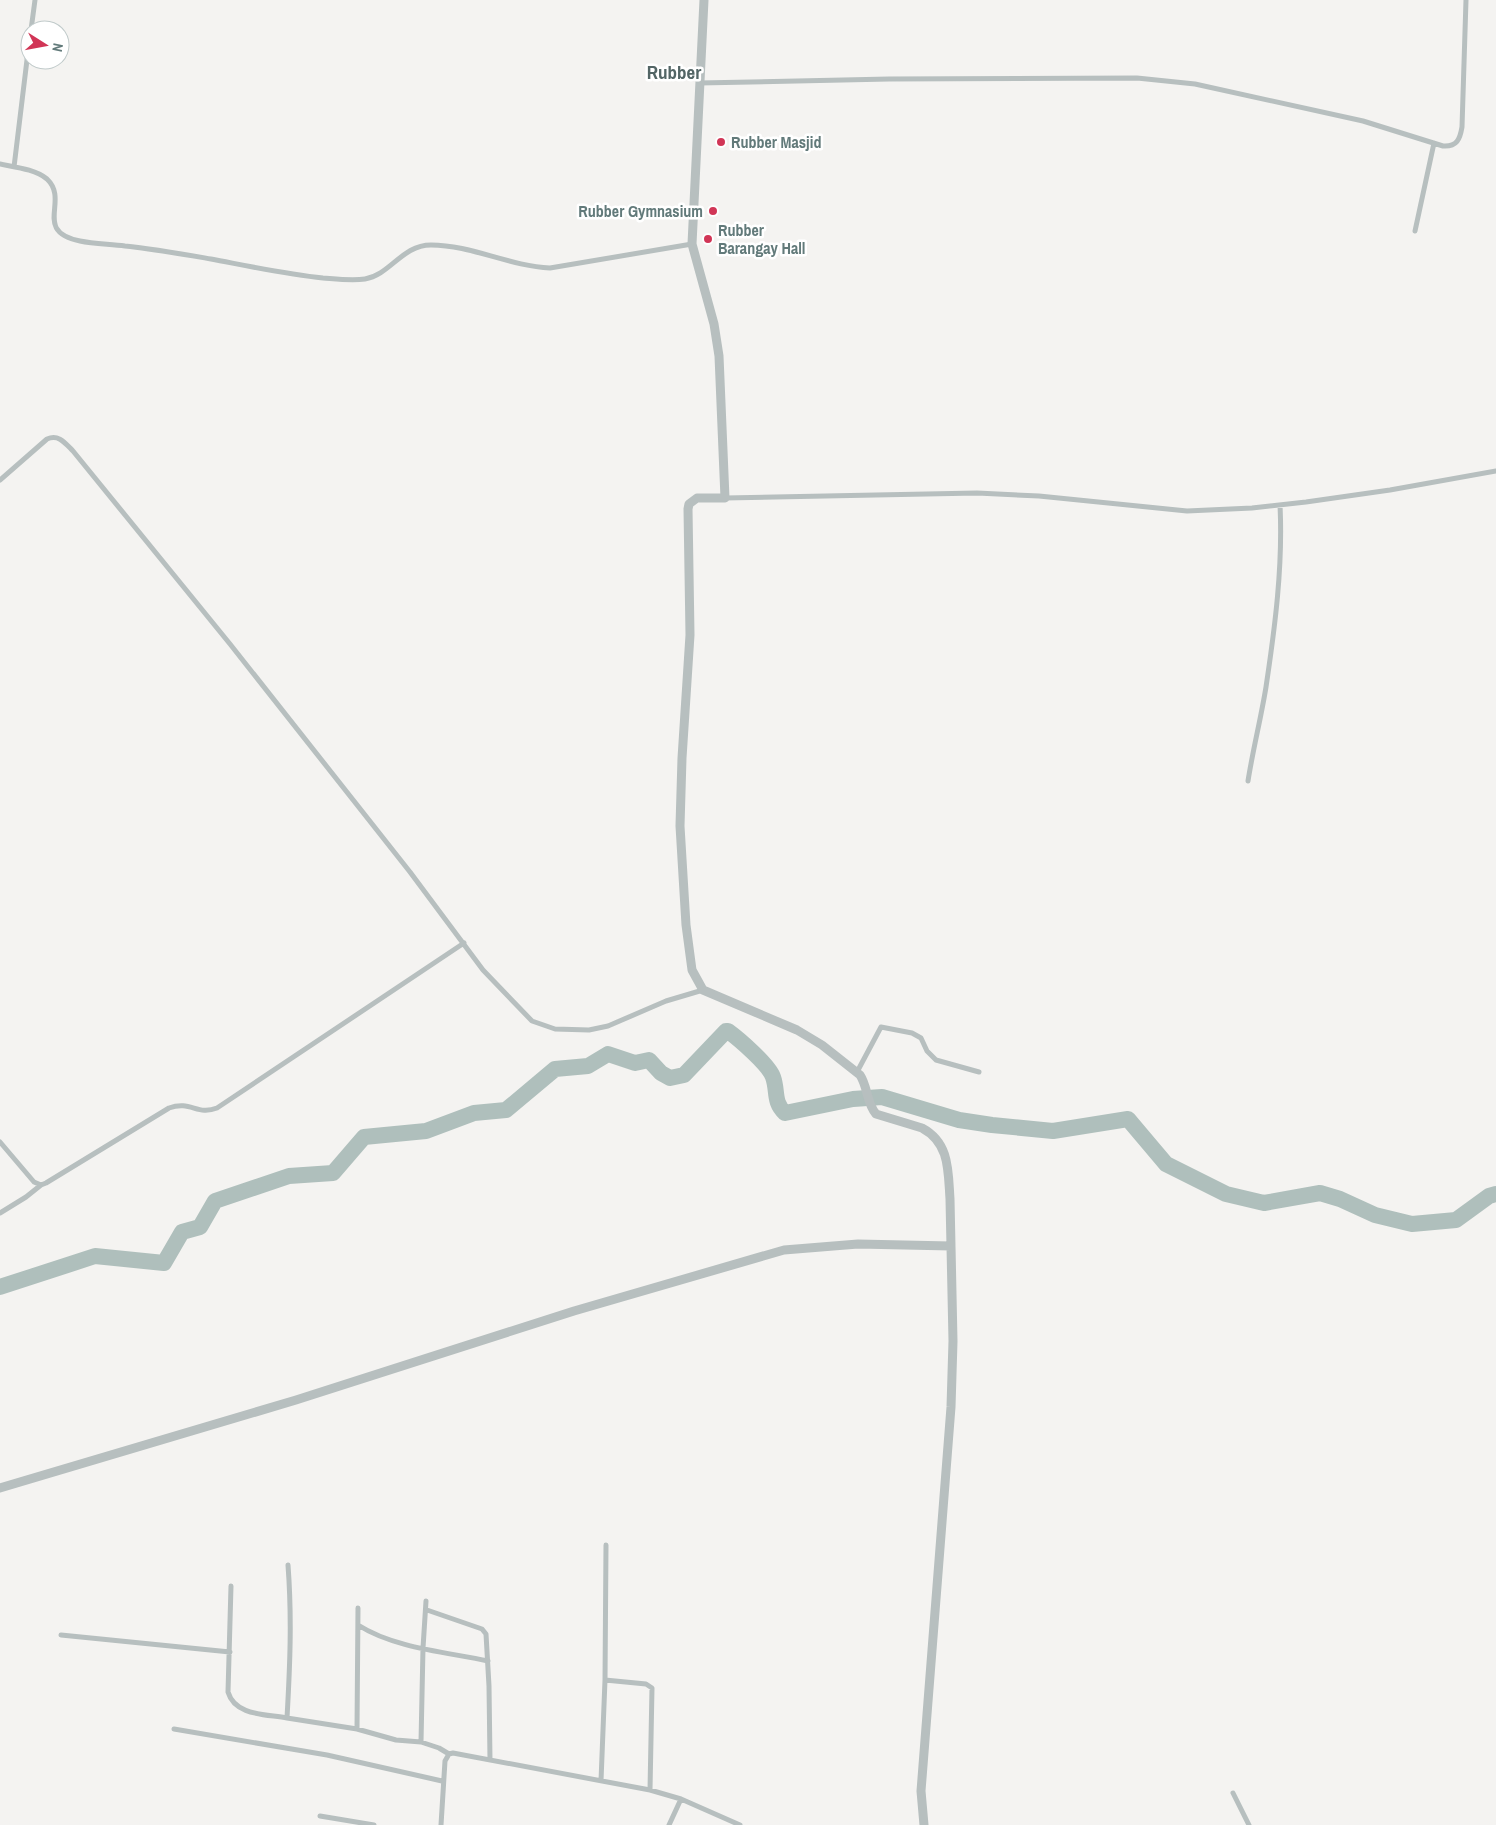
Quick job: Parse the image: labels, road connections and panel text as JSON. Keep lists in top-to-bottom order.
{
  "districts": ["Rubber"],
  "places": ["Rubber Masjid", "Rubber Gymnasium", "Rubber Barangay Hall"],
  "north": "right"
}
